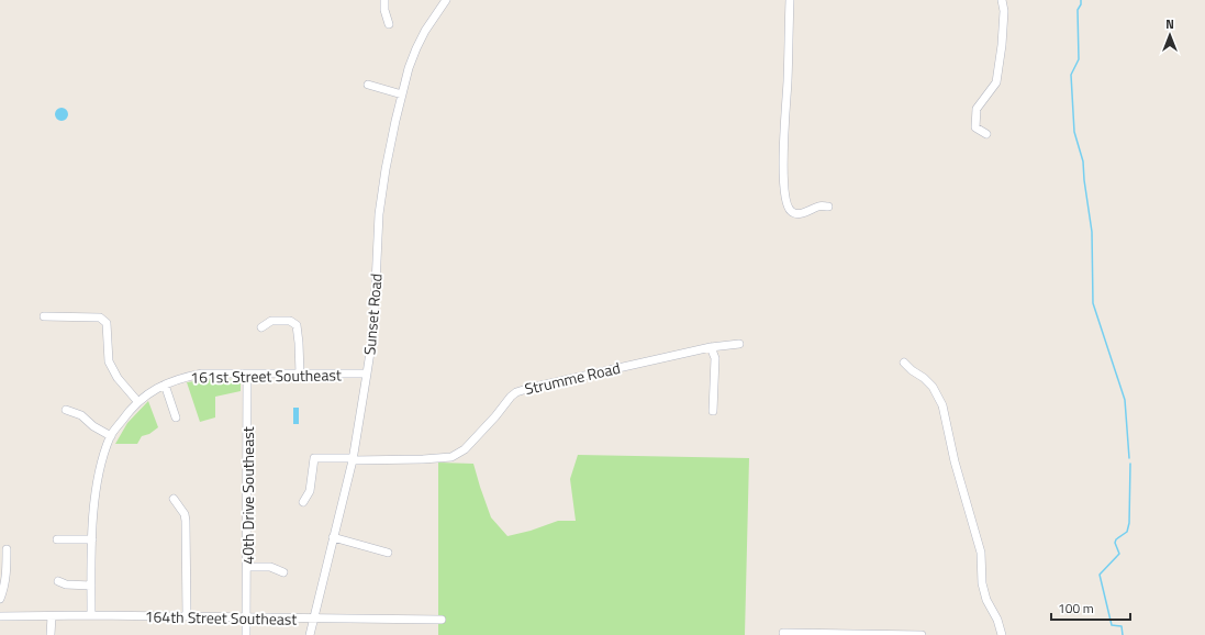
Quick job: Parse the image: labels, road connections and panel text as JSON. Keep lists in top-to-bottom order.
{
  "streets": {
    "street": [
      "Sunset Road",
      "161st Street Southeast",
      "Strumme Road",
      "40th Drive Southeast",
      "164th Street Southeast"
    ]
  },
  "crossings": [
    ["Sunset Road", "161st Street Southeast"],
    ["Sunset Road", "Strumme Road"],
    ["Sunset Road", "164th Street Southeast"],
    ["161st Street Southeast", "40th Drive Southeast"],
    ["161st Street Southeast", "164th Street Southeast"],
    ["40th Drive Southeast", "164th Street Southeast"]
  ],
  "scale_bar": "100 m",
  "north": "top"
}
